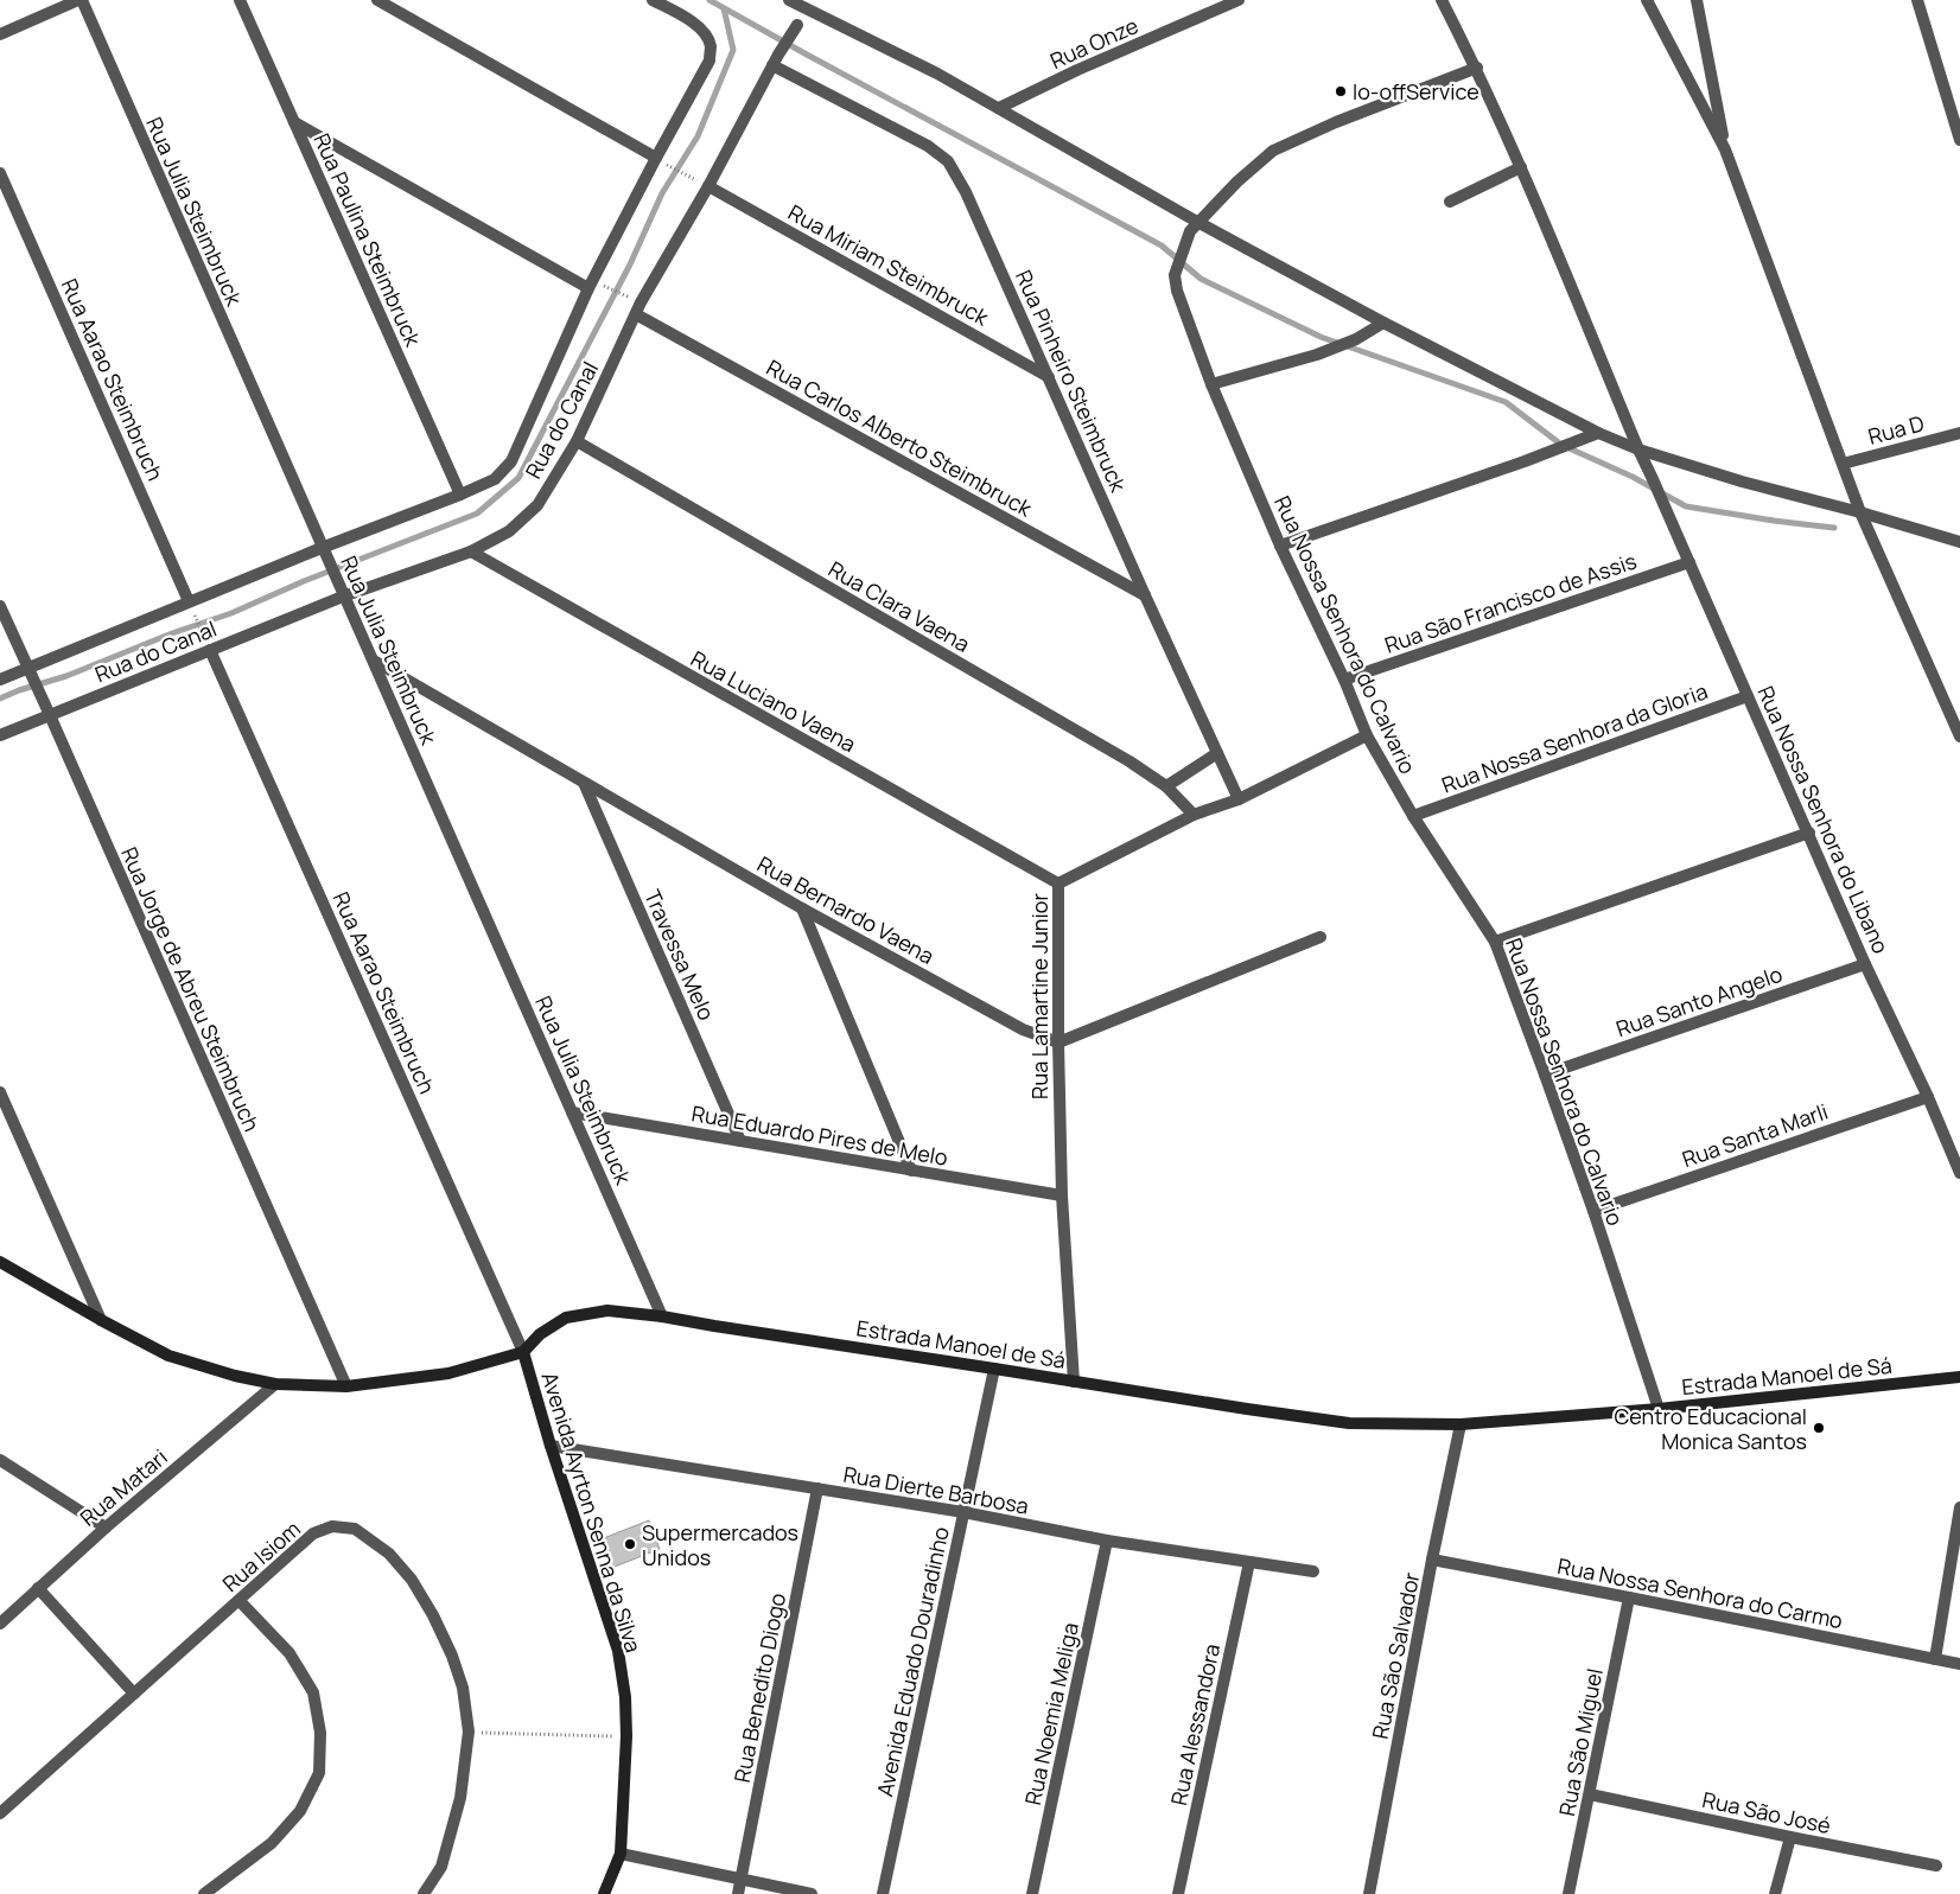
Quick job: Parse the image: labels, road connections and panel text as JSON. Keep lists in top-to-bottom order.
{
  "streets": {
    "main road": ["Estrada Manoel de Sá", "Avenida Ayrton Senna da Silva"],
    "street": [
      "Rua Onze",
      "Rua Julia Steimbruck",
      "Rua Paulina Steimbruck",
      "Rua Miriam Steimbruck",
      "Rua Aarao Steimbruch",
      "Rua Pinheiro Steimbruck",
      "Rua do Canal",
      "Rua D",
      "Rua Carlos Alberto Steimbruck",
      "Rua São Francisco de Assis",
      "Rua Clara Vaena",
      "Rua Nossa Senhora do Calvario",
      "Rua Luciano Vaena",
      "Rua Nossa Senhora da Gloria",
      "Rua Nossa Senhora do Libano",
      "Rua Bernardo Vaena",
      "Travessa Melo",
      "Rua Jorge de Abreu Steimbruch",
      "Rua Lamartine Junior",
      "Rua Santo Angelo",
      "Rua Eduardo Pires de Melo",
      "Rua Santa Marli",
      "Rua Matari",
      "Rua Dierte Barbosa",
      "Rua Isiom",
      "Rua Nossa Senhora do Carmo",
      "Rua São Salvador",
      "Avenida Eduado Douradinho",
      "Rua Benedito Diogo",
      "Rua Noemia Meliga",
      "Rua Alessandora",
      "Rua São Miguel",
      "Rua São José"
    ]
  },
  "crossings": [
    ["Rua Julia Steimbruck", "Rua do Canal"],
    ["Rua Julia Steimbruck", "Rua Bernardo Vaena"],
    ["Rua Julia Steimbruck", "Rua Eduardo Pires de Melo"],
    ["Rua Julia Steimbruck", "Estrada Manoel de Sá"],
    ["Rua Paulina Steimbruck", "Rua do Canal"],
    ["Rua Miriam Steimbruck", "Rua Pinheiro Steimbruck"],
    ["Rua Miriam Steimbruck", "Rua do Canal"],
    ["Rua Aarao Steimbruch", "Rua do Canal"],
    ["Rua Aarao Steimbruch", "Estrada Manoel de Sá"],
    ["Rua Aarao Steimbruch", "Avenida Ayrton Senna da Silva"],
    ["Rua Pinheiro Steimbruck", "Rua do Canal"],
    ["Rua Pinheiro Steimbruck", "Rua Carlos Alberto Steimbruck"],
    ["Rua Pinheiro Steimbruck", "Rua Lamartine Junior"],
    ["Rua do Canal", "Rua Carlos Alberto Steimbruck"],
    ["Rua do Canal", "Rua Clara Vaena"],
    ["Rua do Canal", "Rua Luciano Vaena"],
    ["Rua do Canal", "Rua Jorge de Abreu Steimbruch"],
    ["Rua São Francisco de Assis", "Rua Nossa Senhora do Calvario"],
    ["Rua São Francisco de Assis", "Rua Nossa Senhora do Libano"],
    ["Rua Clara Vaena", "Rua Lamartine Junior"],
    ["Rua Nossa Senhora do Calvario", "Rua Nossa Senhora da Gloria"],
    ["Rua Nossa Senhora do Calvario", "Rua Lamartine Junior"],
    ["Rua Nossa Senhora do Calvario", "Rua Santo Angelo"],
    ["Rua Nossa Senhora do Calvario", "Rua Santa Marli"],
    ["Rua Nossa Senhora do Calvario", "Estrada Manoel de Sá"],
    ["Rua Luciano Vaena", "Rua Lamartine Junior"],
    ["Rua Nossa Senhora da Gloria", "Rua Nossa Senhora do Libano"],
    ["Rua Nossa Senhora do Libano", "Rua Santo Angelo"],
    ["Rua Nossa Senhora do Libano", "Rua Santa Marli"],
    ["Rua Bernardo Vaena", "Travessa Melo"],
    ["Rua Bernardo Vaena", "Rua Lamartine Junior"],
    ["Travessa Melo", "Rua Eduardo Pires de Melo"],
    ["Rua Jorge de Abreu Steimbruch", "Estrada Manoel de Sá"],
    ["Rua Lamartine Junior", "Rua Eduardo Pires de Melo"],
    ["Rua Lamartine Junior", "Estrada Manoel de Sá"],
    ["Estrada Manoel de Sá", "Rua Matari"],
    ["Estrada Manoel de Sá", "Avenida Ayrton Senna da Silva"],
    ["Estrada Manoel de Sá", "Rua São Salvador"],
    ["Estrada Manoel de Sá", "Avenida Eduado Douradinho"],
    ["Rua Dierte Barbosa", "Avenida Ayrton Senna da Silva"],
    ["Rua Dierte Barbosa", "Avenida Eduado Douradinho"],
    ["Rua Dierte Barbosa", "Rua Benedito Diogo"],
    ["Rua Dierte Barbosa", "Rua Noemia Meliga"],
    ["Rua Dierte Barbosa", "Rua Alessandora"],
    ["Rua Nossa Senhora do Carmo", "Rua São Salvador"],
    ["Rua Nossa Senhora do Carmo", "Rua São Miguel"],
    ["Rua São Miguel", "Rua São José"]
  ],
  "places": ["Io-offService", "Centro Educacional Monica Santos", "Supermercados Unidos"]
}
